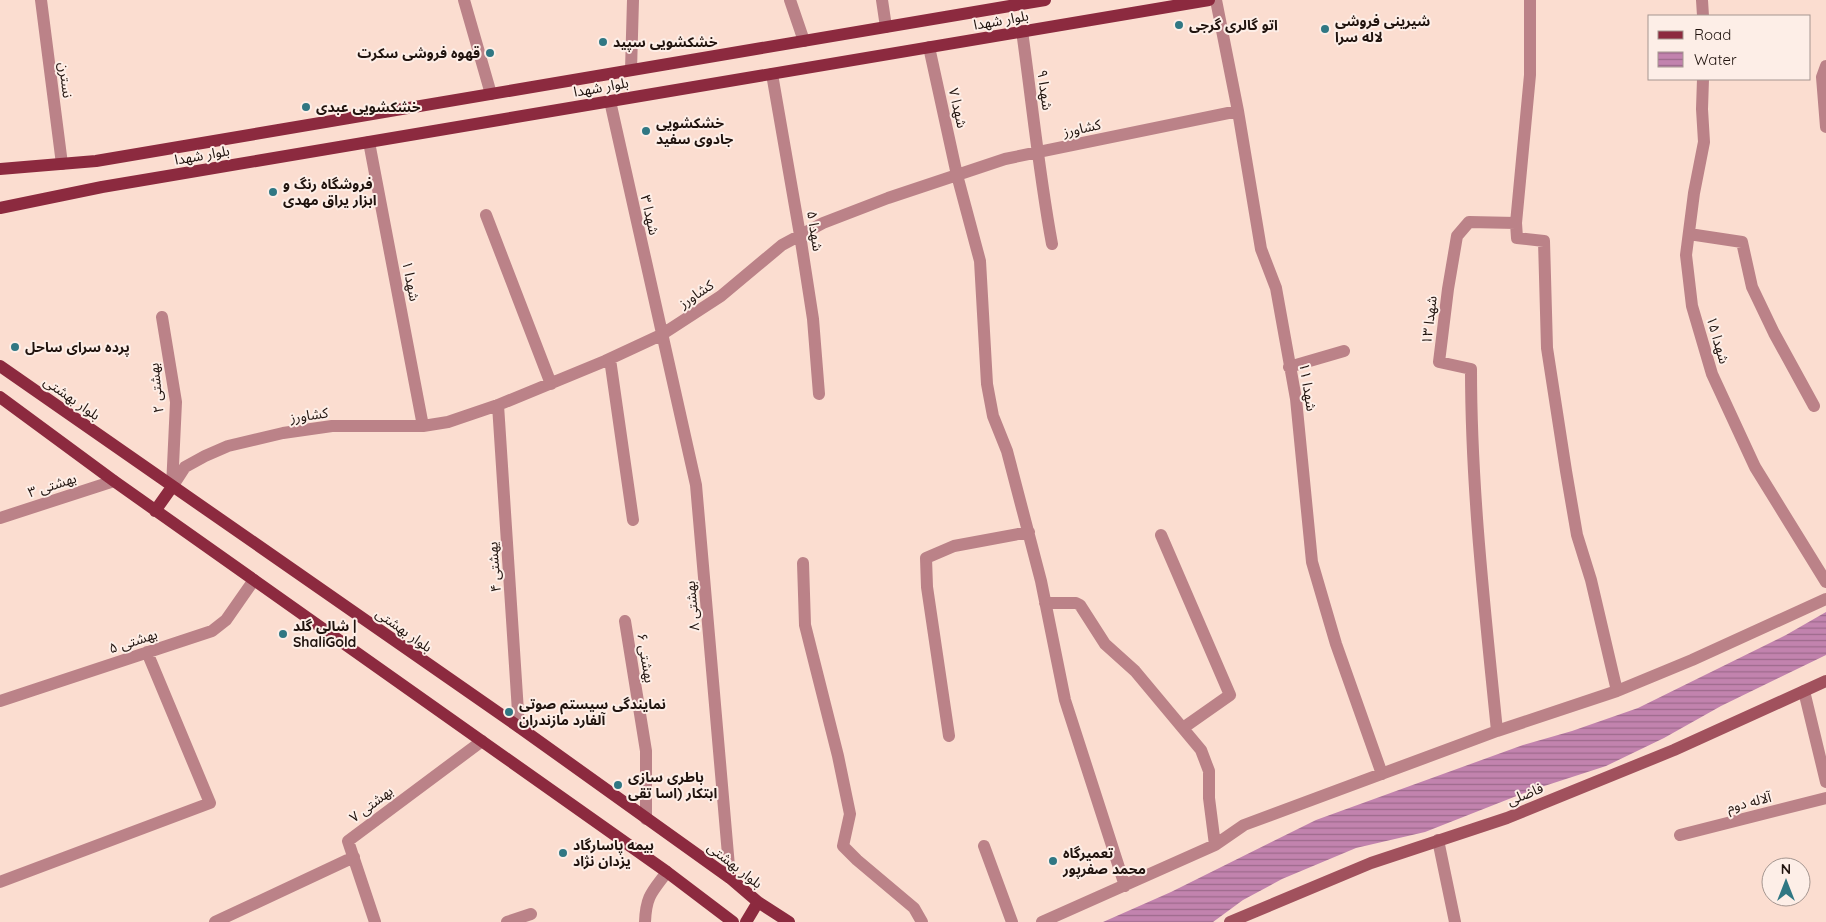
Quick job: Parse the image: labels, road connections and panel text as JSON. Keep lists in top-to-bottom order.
{
  "streets": {
    "main road": ["بلوار شهدا", "بلوار بهشتی", "فاضلی"],
    "street": [
      "نسترن",
      "شهدا ۹",
      "شهدا ۷",
      "کشاورز",
      "شهدا ۳",
      "شهدا ۵",
      "شهدا ۱",
      "شهدا ۱۳",
      "شهدا ۱۵",
      "شهدا ۱۱",
      "بهشتی ۲",
      "بهشتی ۳",
      "یهشتی ۴",
      "بهشتی ۸",
      "بهشتی ۵",
      "بهشتی ۶",
      "آلاله دوم",
      "بهشتی ۷"
    ]
  },
  "crossings": [
    ["بلوار شهدا", "نسترن"],
    ["بلوار شهدا", "شهدا ۹"],
    ["بلوار شهدا", "شهدا ۷"],
    ["بلوار شهدا", "شهدا ۳"],
    ["بلوار شهدا", "شهدا ۵"],
    ["بلوار شهدا", "شهدا ۱"],
    ["شهدا ۹", "کشاورز"],
    ["شهدا ۷", "کشاورز"],
    ["کشاورز", "شهدا ۳"],
    ["کشاورز", "شهدا ۵"],
    ["کشاورز", "شهدا ۱"],
    ["کشاورز", "شهدا ۱۱"],
    ["کشاورز", "بهشتی ۲"],
    ["کشاورز", "بلوار بهشتی"],
    ["کشاورز", "یهشتی ۴"],
    ["کشاورز", "بهشتی ۸"],
    ["شهدا ۳", "بهشتی ۸"],
    ["بهشتی ۲", "بلوار بهشتی"],
    ["بلوار بهشتی", "یهشتی ۴"],
    ["بلوار بهشتی", "بهشتی ۸"],
    ["بلوار بهشتی", "بهشتی ۶"]
  ],
  "places": [
    "اتو گالری گرجی",
    "شیرینی فروشی لاله سرا",
    "خشکشویی سپید",
    "قهوه فروشی سکرت",
    "خشکشویی عبدی",
    "خشکشویی جادوی سفید",
    "فروشگاه رنگ و ابزار یراق مهدی",
    "پرده سرای ساحل",
    "شالی گلد | ShaliGold",
    "نمایندگی سیستم صوتی آلفارد مازندران",
    "باطری سازی ابتکار (اسا تقی",
    "بیمه پاسارگاد یزدان نژاد",
    "تعمیرگاه محمد صفرپور"
  ],
  "legend": ["Road", "Water"],
  "north": "top"
}
